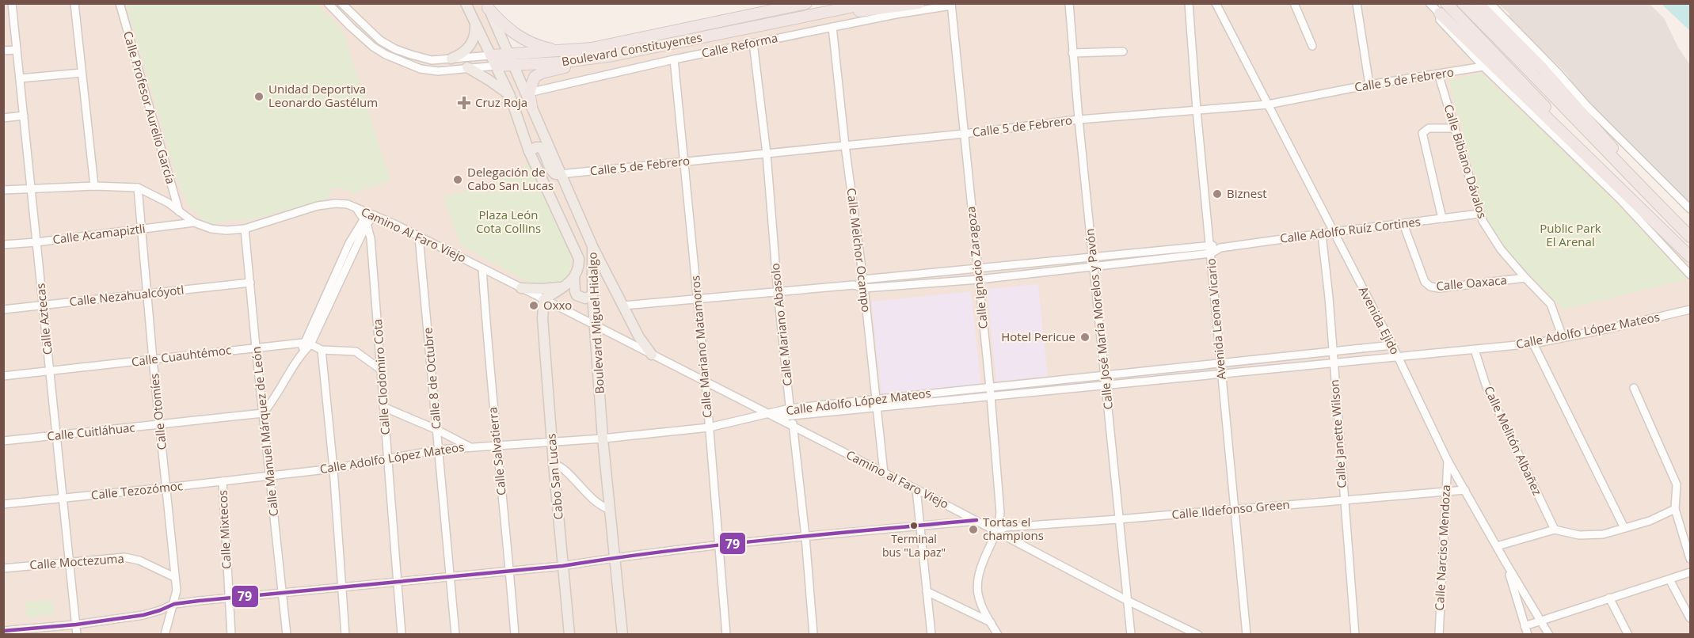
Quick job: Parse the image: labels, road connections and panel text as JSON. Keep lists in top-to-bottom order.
{
  "streets": {
    "highway": ["Boulevard Constituyentes"],
    "main road": ["Boulevard Miguel Hidalgo", "Cabo San Lucas"],
    "street": [
      "Calle Reforma",
      "Calle 5 de Febrero",
      "Calle Profesor Aurelio García",
      "Calle Bibiano Dávalos",
      "Calle Adolfo Ruíz Cortines",
      "Calle Acamapiztli",
      "Camino Al Faro Viejo",
      "Calle Melchor Ocampo",
      "Calle Ignacio Zaragoza",
      "Calle Oaxaca",
      "Calle Nezahualcóyotl",
      "Calle Aztecas",
      "Calle José María Morelos y Pavón",
      "Avenida Leona Vicario",
      "Avenida Ejido",
      "Calle Mariano Abasolo",
      "Calle Adolfo López Mateos",
      "Calle Mariano Matamoros",
      "Calle Cuauhtémoc",
      "Calle Clodomiro Cota",
      "Calle 8 de Octubre",
      "Calle Otomíes",
      "Calle Manuel Márquez de León",
      "Calle Cuitláhuac",
      "Calle Janette Wilson",
      "Calle Melitón Albañez",
      "Calle Salvatierra",
      "Camino al Faro Viejo",
      "Calle Tezozómoc",
      "Calle Ildefonso Green",
      "Calle Mixtecos",
      "Calle Narciso Mendoza",
      "Calle Moctezuma"
    ]
  },
  "crossings": [
    ["Calle Reforma", "Calle Melchor Ocampo"],
    ["Calle Reforma", "Calle Ignacio Zaragoza"],
    ["Calle Reforma", "Calle Mariano Abasolo"],
    ["Calle Reforma", "Calle Mariano Matamoros"],
    ["Boulevard Constituyentes", "Boulevard Miguel Hidalgo"],
    ["Calle 5 de Febrero", "Calle Bibiano Dávalos"],
    ["Calle 5 de Febrero", "Calle Melchor Ocampo"],
    ["Calle 5 de Febrero", "Calle Ignacio Zaragoza"],
    ["Calle 5 de Febrero", "Calle José María Morelos y Pavón"],
    ["Calle 5 de Febrero", "Avenida Leona Vicario"],
    ["Calle 5 de Febrero", "Avenida Ejido"],
    ["Calle 5 de Febrero", "Boulevard Miguel Hidalgo"],
    ["Calle 5 de Febrero", "Calle Mariano Abasolo"],
    ["Calle 5 de Febrero", "Calle Mariano Matamoros"],
    ["Calle Profesor Aurelio García", "Camino Al Faro Viejo"],
    ["Calle Bibiano Dávalos", "Calle Adolfo Ruíz Cortines"],
    ["Calle Bibiano Dávalos", "Calle Oaxaca"],
    ["Calle Bibiano Dávalos", "Calle Adolfo López Mateos"],
    ["Calle Adolfo Ruíz Cortines", "Calle Melchor Ocampo"],
    ["Calle Adolfo Ruíz Cortines", "Calle Ignacio Zaragoza"],
    ["Calle Adolfo Ruíz Cortines", "Calle Oaxaca"],
    ["Calle Adolfo Ruíz Cortines", "Calle José María Morelos y Pavón"],
    ["Calle Adolfo Ruíz Cortines", "Avenida Leona Vicario"],
    ["Calle Adolfo Ruíz Cortines", "Avenida Ejido"],
    ["Calle Adolfo Ruíz Cortines", "Calle Mariano Abasolo"],
    ["Calle Adolfo Ruíz Cortines", "Calle Mariano Matamoros"],
    ["Calle Adolfo Ruíz Cortines", "Calle Janette Wilson"],
    ["Calle Acamapiztli", "Camino Al Faro Viejo"],
    ["Calle Acamapiztli", "Calle Aztecas"],
    ["Calle Acamapiztli", "Calle Otomíes"],
    ["Camino Al Faro Viejo", "Calle Aztecas"],
    ["Camino Al Faro Viejo", "Boulevard Miguel Hidalgo"],
    ["Camino Al Faro Viejo", "Calle Clodomiro Cota"],
    ["Camino Al Faro Viejo", "Calle 8 de Octubre"],
    ["Camino Al Faro Viejo", "Calle Otomíes"],
    ["Camino Al Faro Viejo", "Calle Manuel Márquez de León"],
    ["Camino Al Faro Viejo", "Calle Salvatierra"],
    ["Camino Al Faro Viejo", "Cabo San Lucas"],
    ["Camino Al Faro Viejo", "Camino al Faro Viejo"],
    ["Calle Melchor Ocampo", "Calle Adolfo López Mateos"],
    ["Calle Melchor Ocampo", "Camino al Faro Viejo"],
    ["Calle Ignacio Zaragoza", "Calle Adolfo López Mateos"],
    ["Calle Ignacio Zaragoza", "Camino al Faro Viejo"],
    ["Calle Ignacio Zaragoza", "Calle Ildefonso Green"],
    ["Calle Nezahualcóyotl", "Calle Aztecas"],
    ["Calle Nezahualcóyotl", "Calle Otomíes"],
    ["Calle Nezahualcóyotl", "Calle Manuel Márquez de León"],
    ["Calle Aztecas", "Calle Cuauhtémoc"],
    ["Calle Aztecas", "Calle Cuitláhuac"],
    ["Calle Aztecas", "Calle Tezozómoc"],
    ["Calle Aztecas", "Calle Moctezuma"],
    ["Calle José María Morelos y Pavón", "Calle Adolfo López Mateos"],
    ["Calle José María Morelos y Pavón", "Camino al Faro Viejo"],
    ["Calle José María Morelos y Pavón", "Calle Ildefonso Green"],
    ["Avenida Leona Vicario", "Calle Adolfo López Mateos"],
    ["Avenida Leona Vicario", "Calle Ildefonso Green"],
    ["Avenida Ejido", "Calle Adolfo López Mateos"],
    ["Avenida Ejido", "Calle Ildefonso Green"],
    ["Avenida Ejido", "Calle Narciso Mendoza"],
    ["Boulevard Miguel Hidalgo", "Calle Adolfo López Mateos"],
    ["Boulevard Miguel Hidalgo", "Cabo San Lucas"],
    ["Boulevard Miguel Hidalgo", "Camino al Faro Viejo"],
    ["Calle Mariano Abasolo", "Calle Adolfo López Mateos"],
    ["Calle Mariano Abasolo", "Camino al Faro Viejo"],
    ["Calle Adolfo López Mateos", "Calle Mariano Matamoros"],
    ["Calle Adolfo López Mateos", "Calle Clodomiro Cota"],
    ["Calle Adolfo López Mateos", "Calle 8 de Octubre"],
    ["Calle Adolfo López Mateos", "Calle Manuel Márquez de León"],
    ["Calle Adolfo López Mateos", "Calle Janette Wilson"],
    ["Calle Adolfo López Mateos", "Calle Melitón Albañez"],
    ["Calle Adolfo López Mateos", "Calle Salvatierra"],
    ["Calle Adolfo López Mateos", "Cabo San Lucas"],
    ["Calle Adolfo López Mateos", "Camino al Faro Viejo"],
    ["Calle Adolfo López Mateos", "Calle Tezozómoc"],
    ["Calle Mariano Matamoros", "Camino al Faro Viejo"],
    ["Calle Cuauhtémoc", "Calle Otomíes"],
    ["Calle Cuauhtémoc", "Calle Manuel Márquez de León"],
    ["Calle Otomíes", "Calle Cuitláhuac"],
    ["Calle Otomíes", "Calle Tezozómoc"],
    ["Calle Otomíes", "Calle Moctezuma"],
    ["Calle Manuel Márquez de León", "Calle Cuitláhuac"],
    ["Calle Manuel Márquez de León", "Calle Tezozómoc"],
    ["Calle Janette Wilson", "Calle Ildefonso Green"],
    ["Camino al Faro Viejo", "Calle Ildefonso Green"],
    ["Calle Tezozómoc", "Calle Mixtecos"],
    ["Calle Ildefonso Green", "Calle Narciso Mendoza"]
  ],
  "parks": ["Plaza León Cota Collins", "Public Park El Arenal"],
  "places": {
    "other": [
      "Unidad Deportiva Leonardo Gastélum",
      "Delegación de Cabo San Lucas",
      "Biznest",
      "Oxxo",
      "Hotel Pericue",
      "Terminal bus \"La paz\"",
      "Tortas el champions"
    ],
    "health": ["Cruz Roja"]
  },
  "lines": ["transit line 79"]
}
